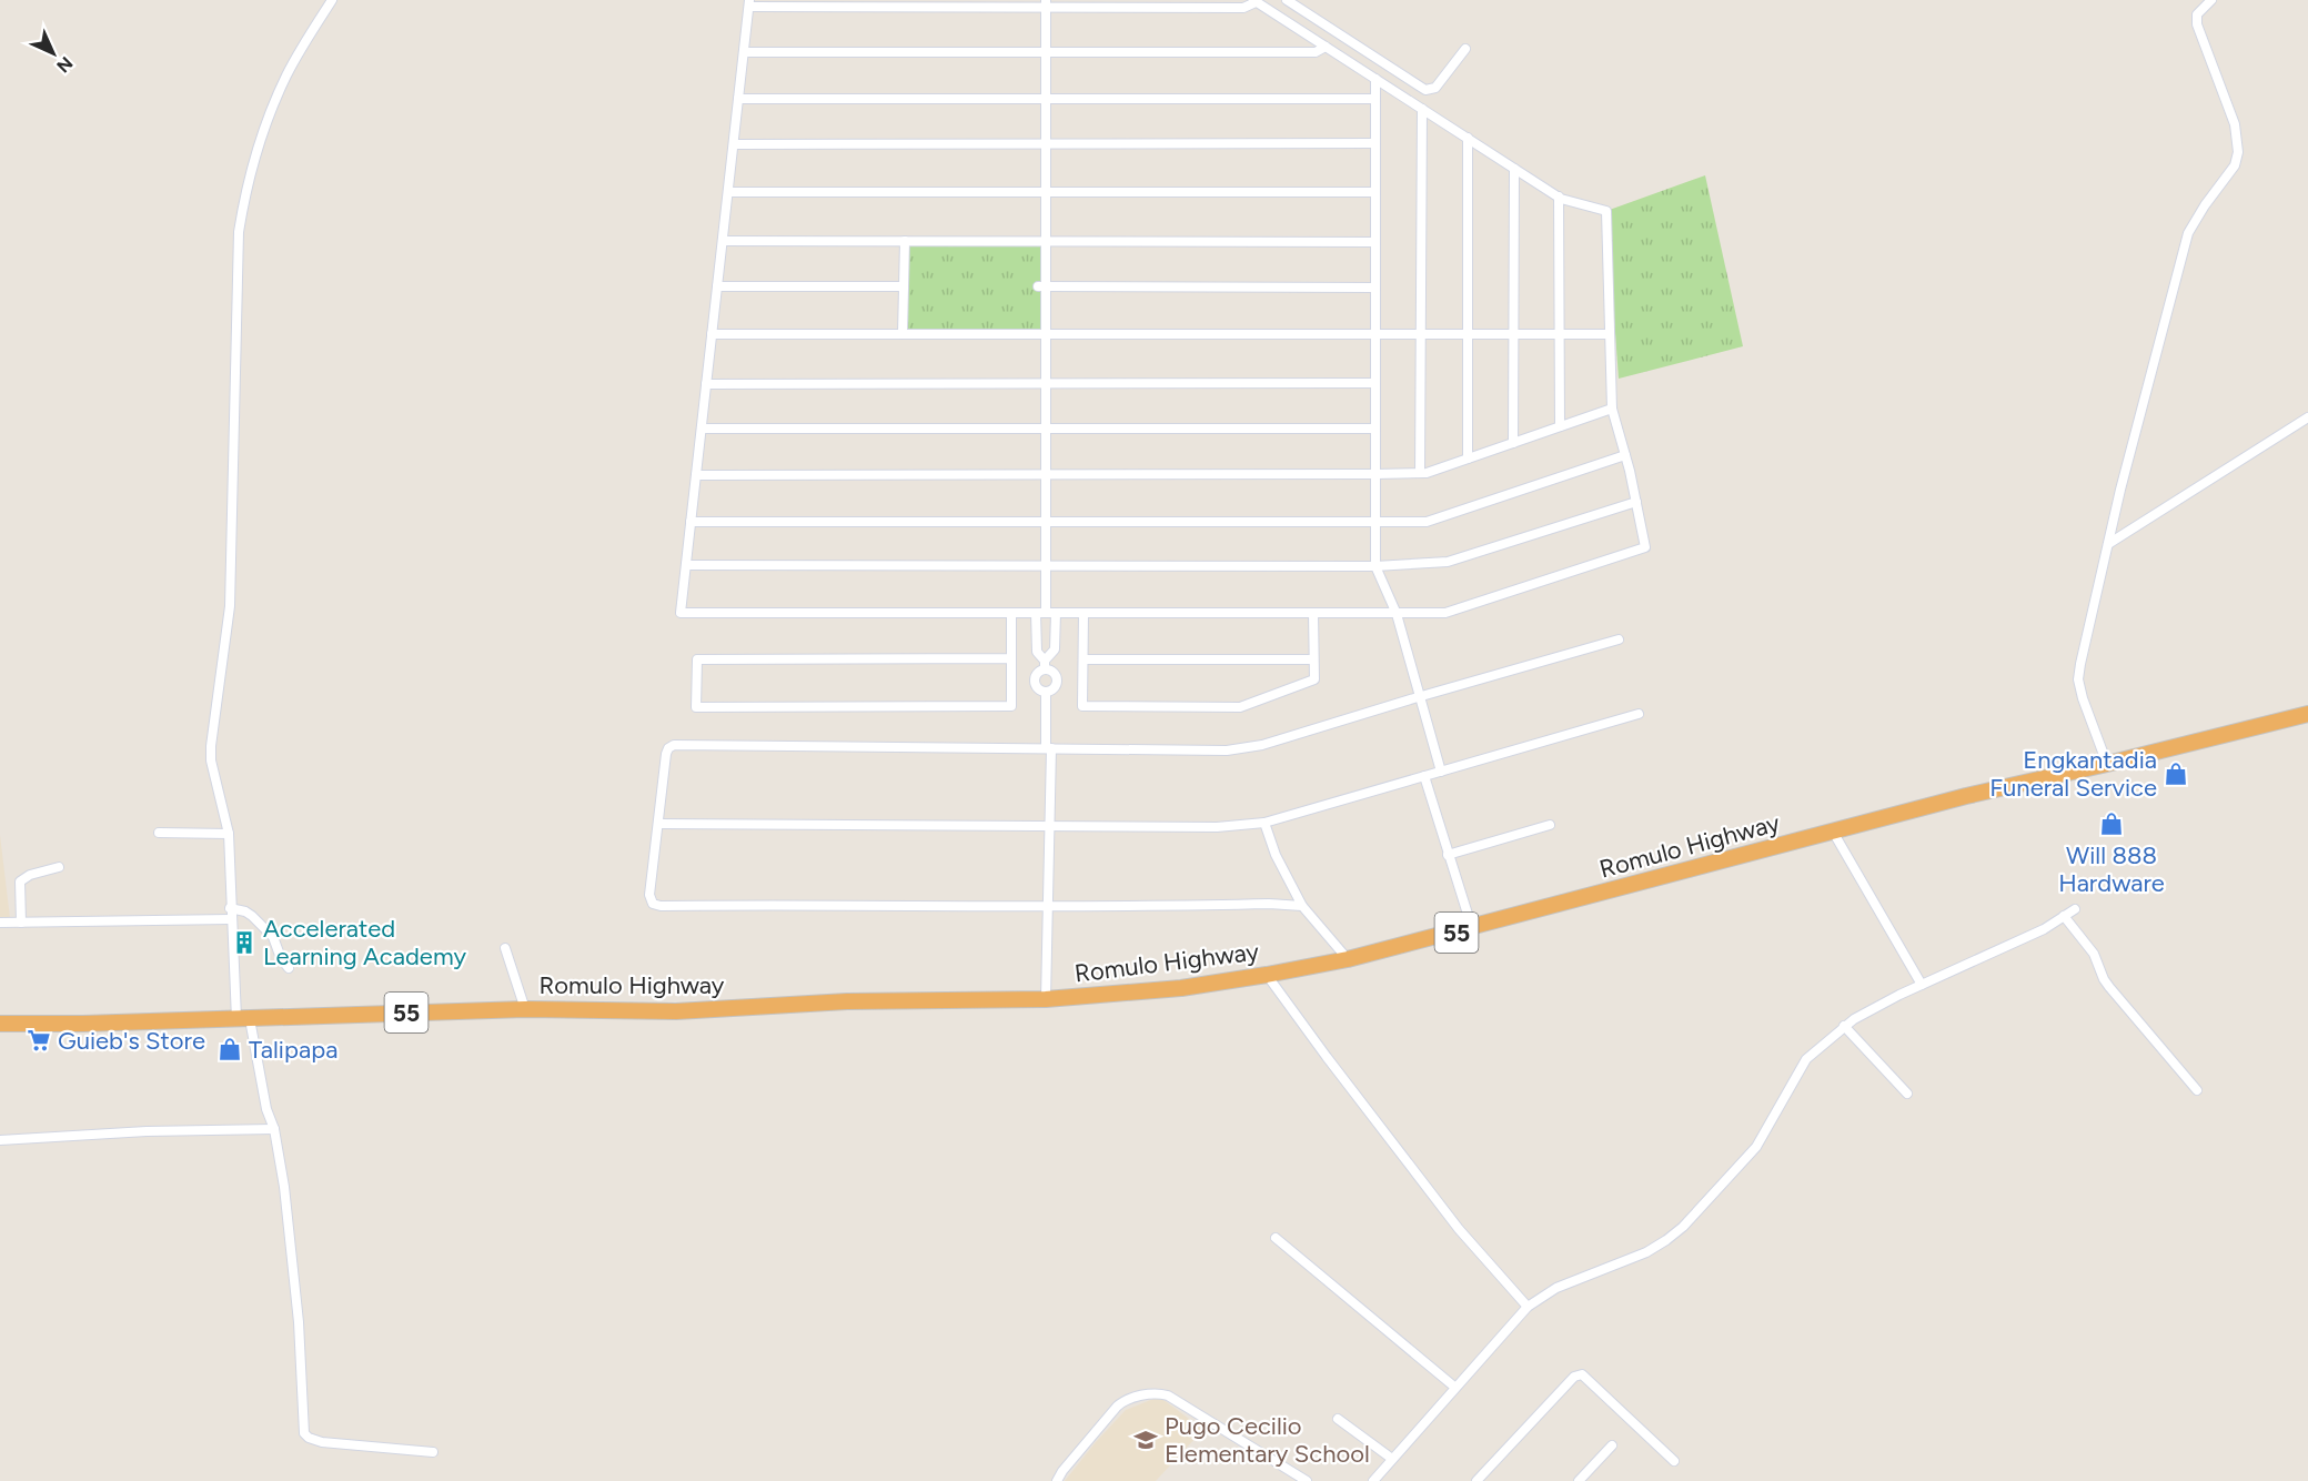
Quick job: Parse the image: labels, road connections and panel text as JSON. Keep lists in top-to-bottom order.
{
  "streets": {
    "highway": ["Romulo Highway", "55"]
  },
  "places": {
    "shop": ["Engkantadia Funeral Service", "Will 888 Hardware", "Talipapa"],
    "building": ["Accelerated Learning Academy"],
    "supermarket": ["Guieb's Store"],
    "school or university": ["Pugo Cecilio Elementary School"]
  },
  "north": "bottom right"
}
